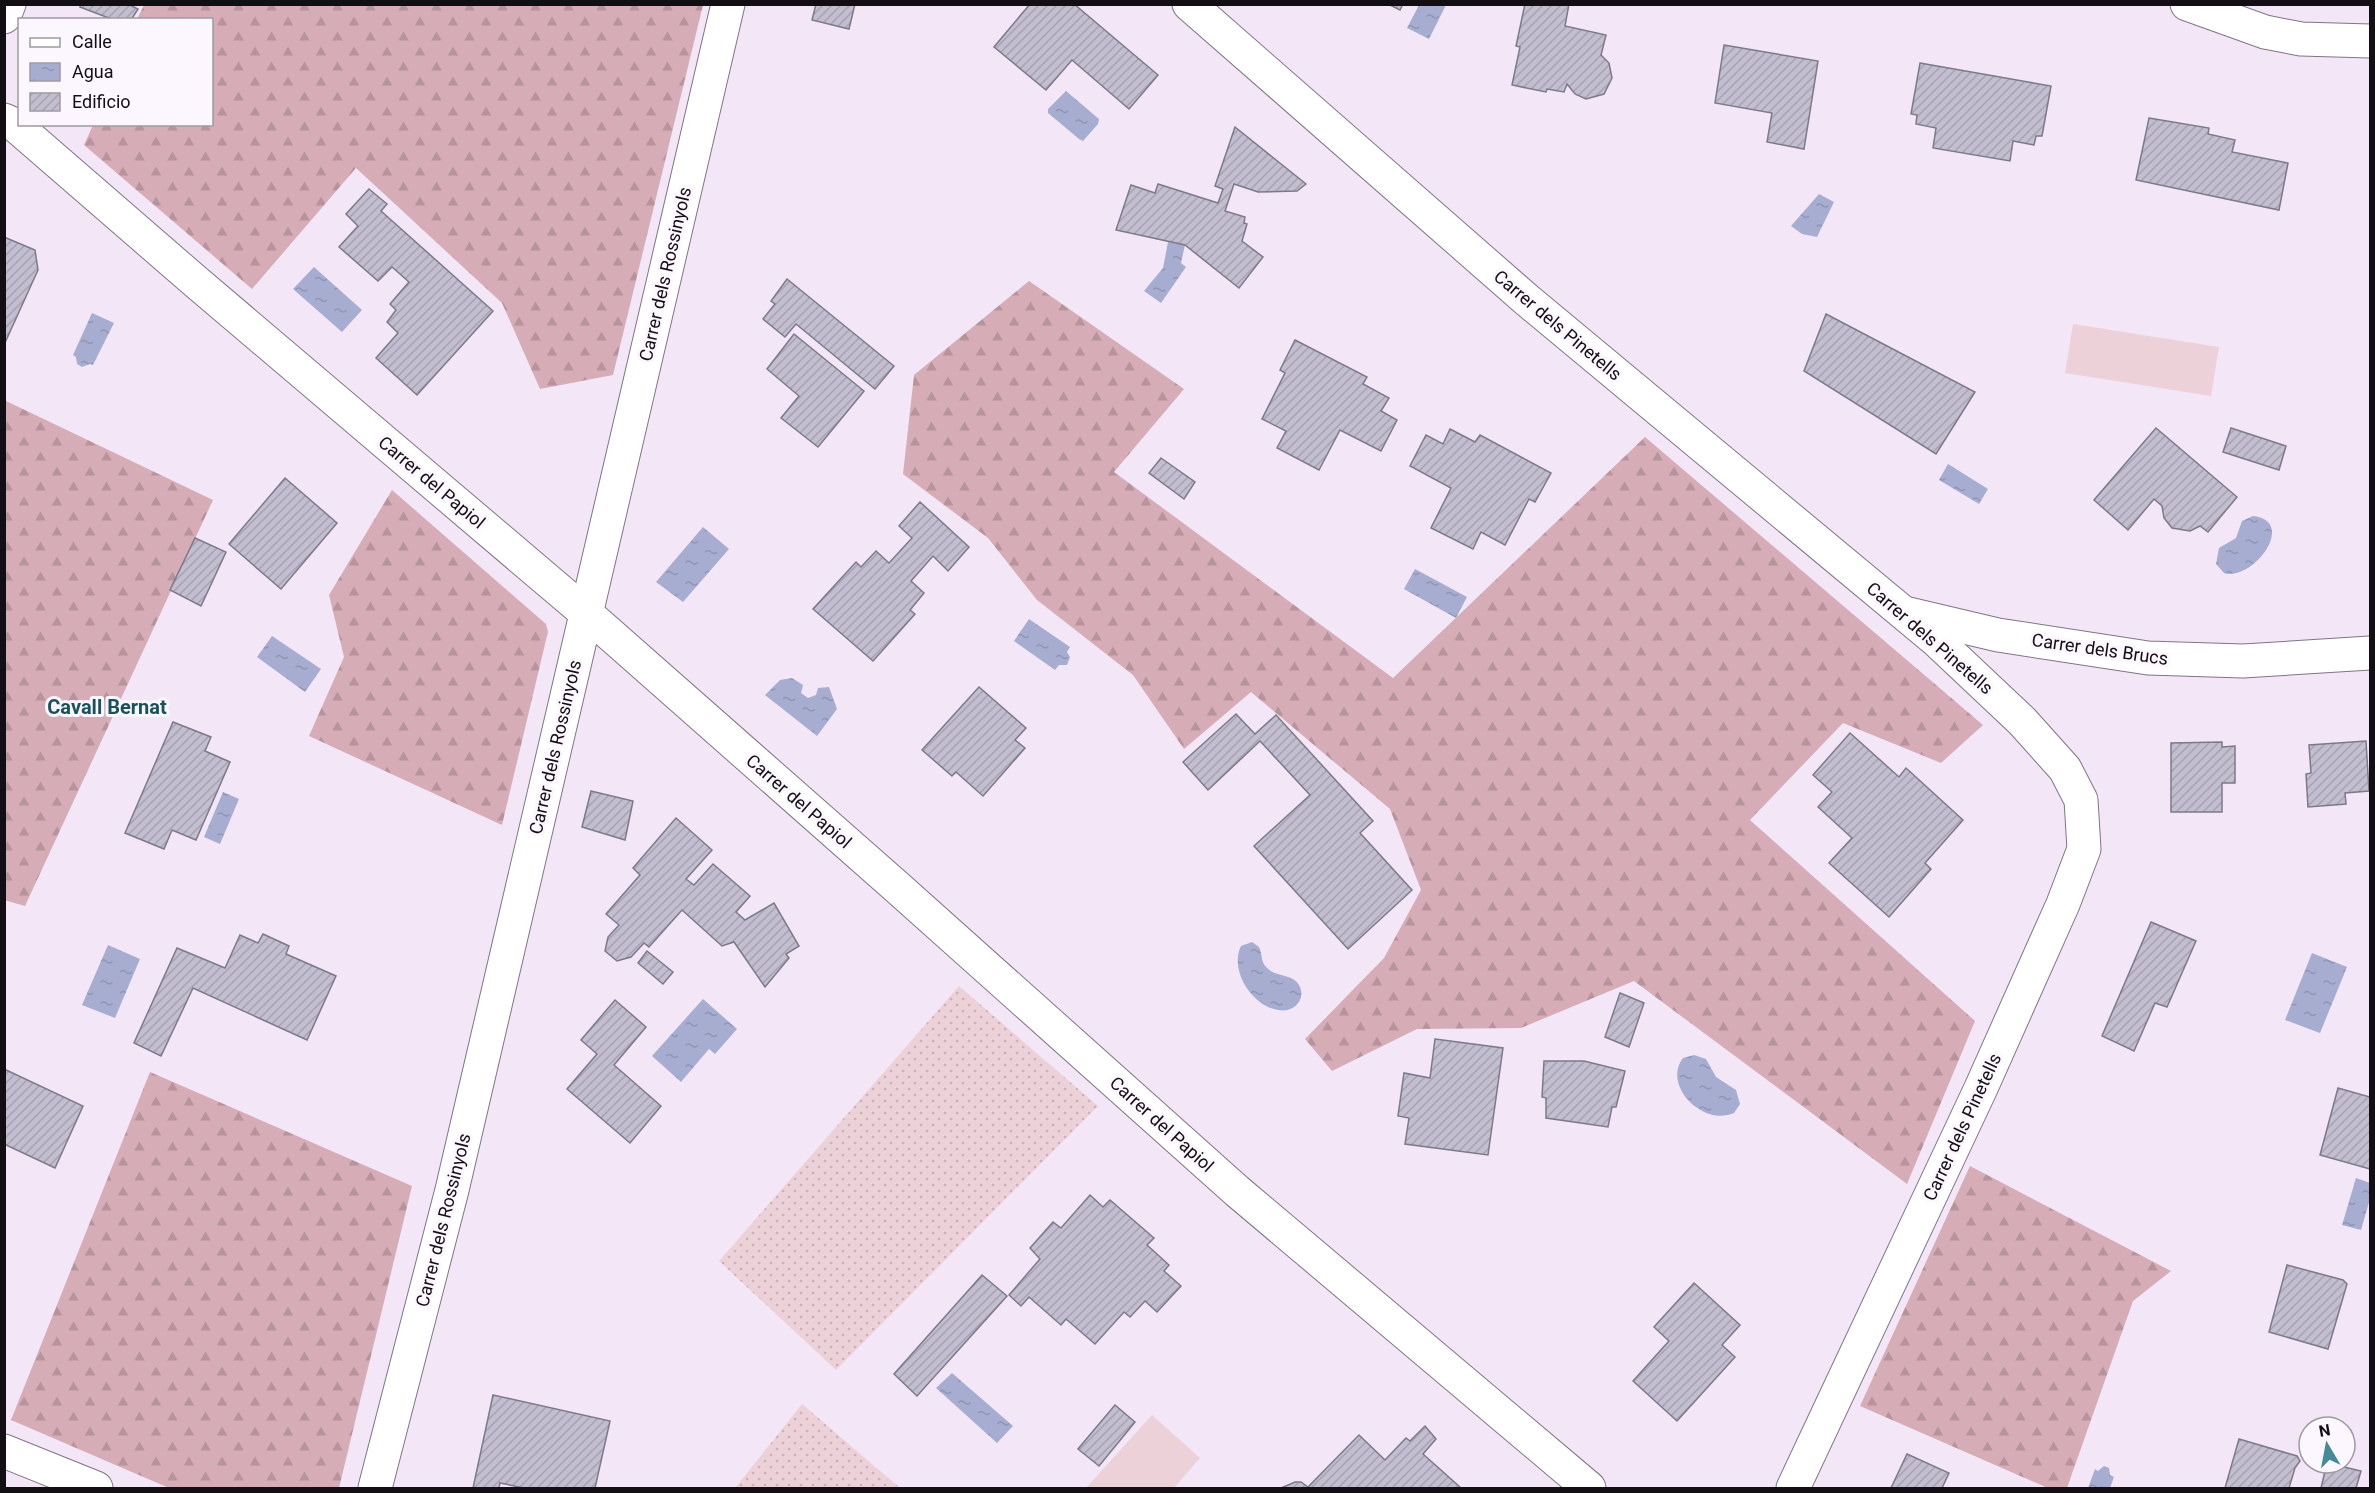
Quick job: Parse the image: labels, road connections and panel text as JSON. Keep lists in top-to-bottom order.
{
  "streets": {
    "street": [
      "Carrer dels Rossinyols",
      "Carrer dels Pinetells",
      "Carrer del Papiol",
      "Carrer dels Brucs"
    ]
  },
  "crossings": [
    ["Carrer dels Rossinyols", "Carrer del Papiol"],
    ["Carrer dels Pinetells", "Carrer dels Brucs"]
  ],
  "districts": ["Cavall Bernat"],
  "legend": ["Calle", "Agua", "Edificio"],
  "north": "top"
}
